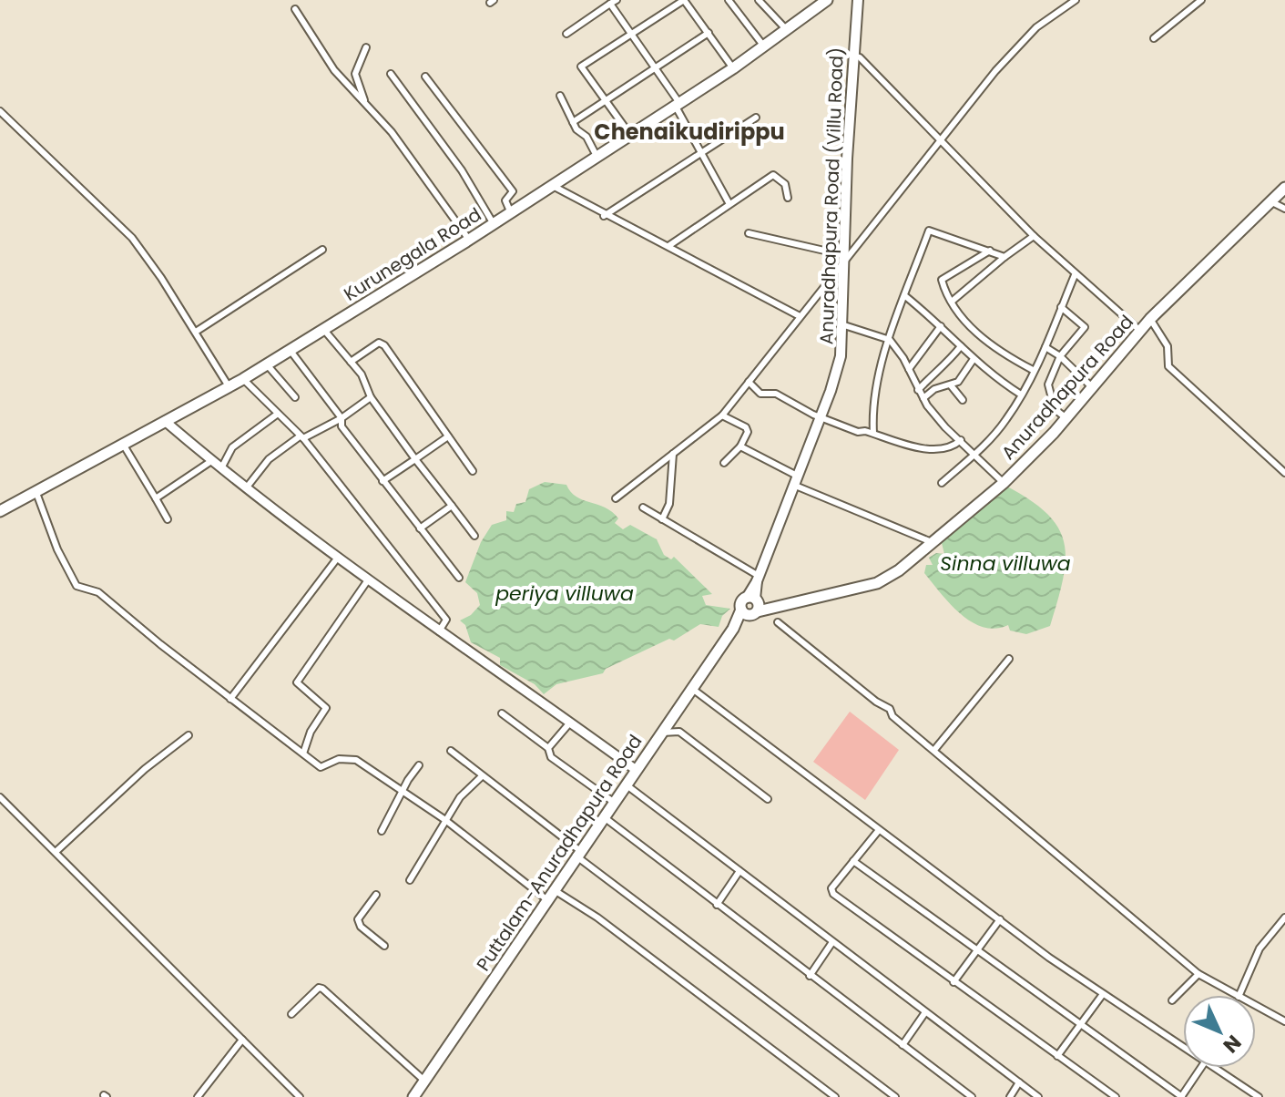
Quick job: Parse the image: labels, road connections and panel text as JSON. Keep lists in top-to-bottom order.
{
  "streets": {
    "highway": ["Kurunegala Road", "Anuradhapura Road", "Puttalam-Anuradhapura Road"],
    "main road": ["Anuradhapura Road (Villu Road)"]
  },
  "crossings": [
    ["Anuradhapura Road (Villu Road)", "Anuradhapura Road"],
    ["Anuradhapura Road (Villu Road)", "Puttalam-Anuradhapura Road"],
    ["Anuradhapura Road", "Puttalam-Anuradhapura Road"]
  ],
  "districts": ["Chenaikudirippu"],
  "water": ["Sinna villuwa", "periya villuwa"],
  "north": "bottom right"
}
